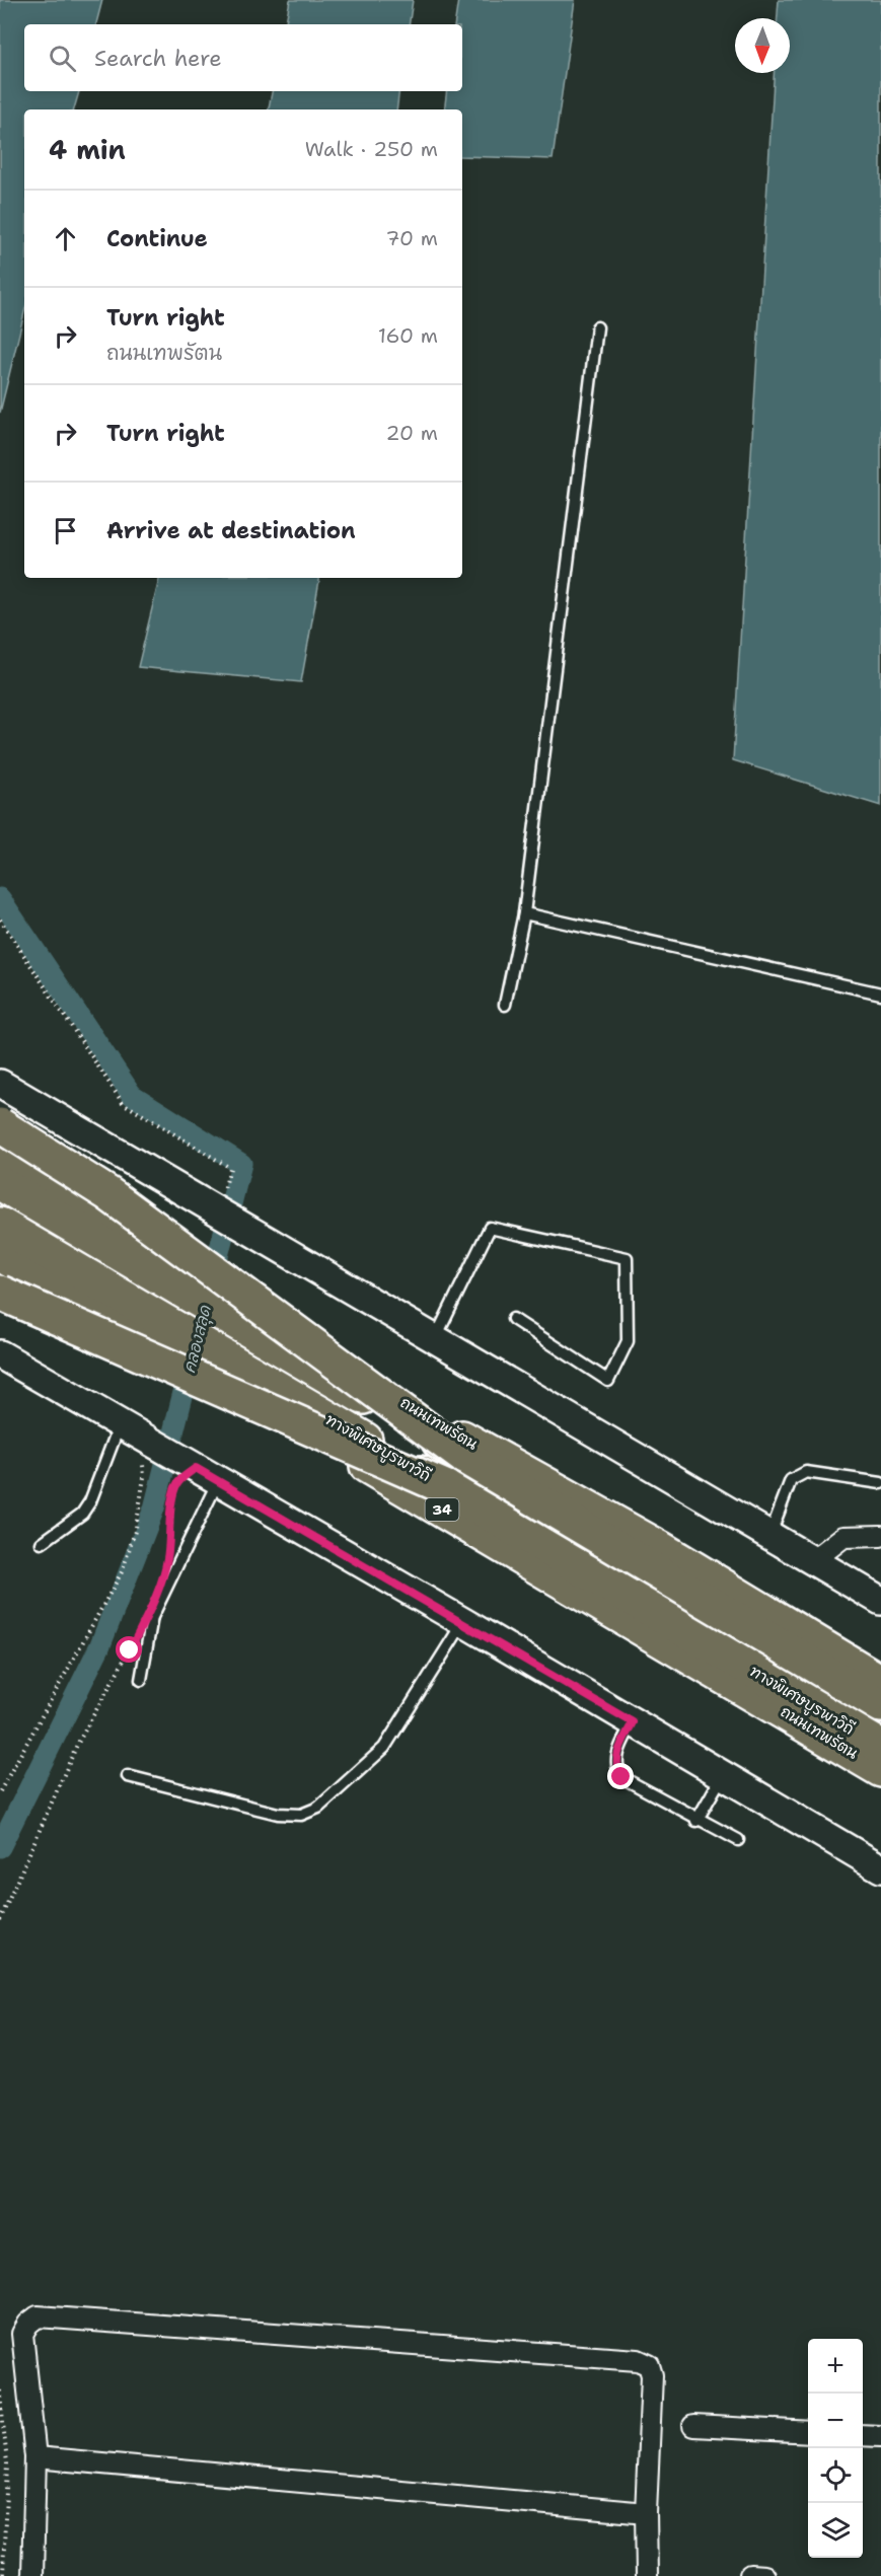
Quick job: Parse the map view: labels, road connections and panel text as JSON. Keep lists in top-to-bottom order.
{
  "streets": {
    "highway": ["ถนนเทพรัตน", "ทางพิเศษบูรพาวิถี", "34"]
  },
  "water": ["คลองสลุด"],
  "north": "bottom",
  "page": {
    "search": "Search here",
    "heading": ["4 min", "Walk · 250 m"],
    "list": [
      ["Continue", "70 m"],
      ["Turn right", "ถนนเทพรัตน", "160 m"],
      ["Turn right", "20 m"],
      "Arrive at destination"
    ],
    "map_buttons": ["+", "−"]
  }
}
